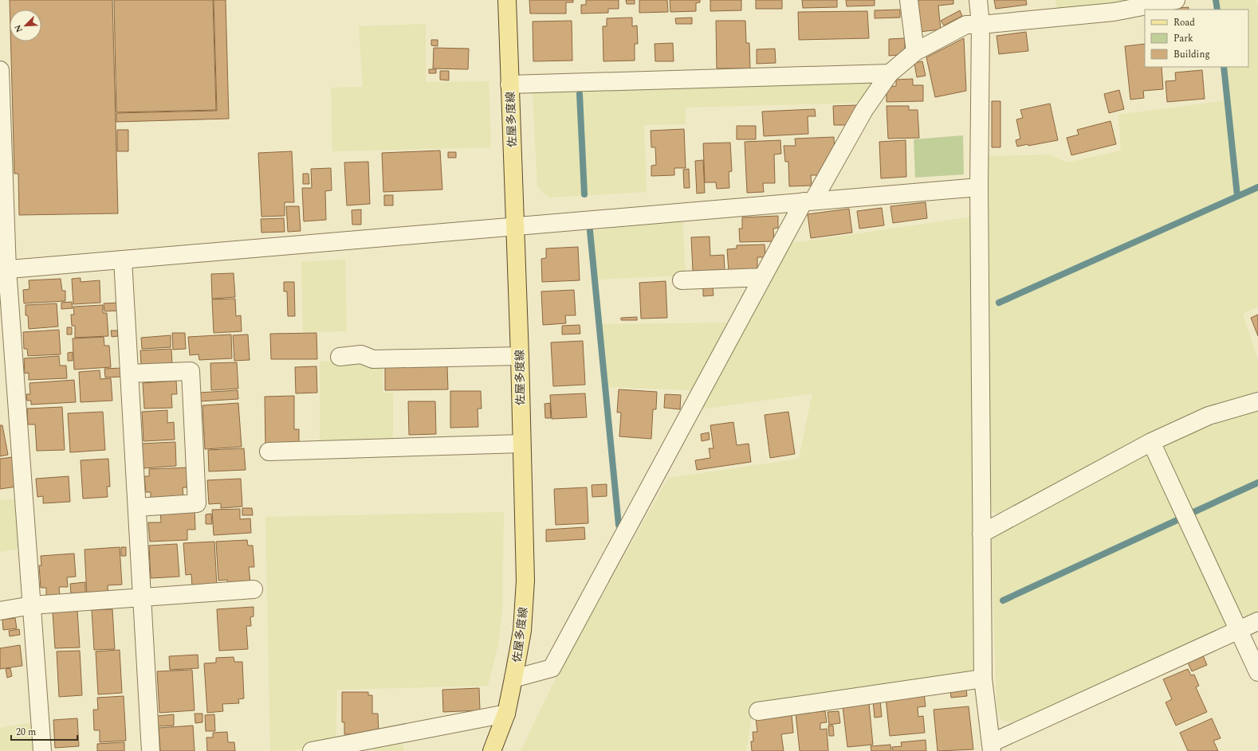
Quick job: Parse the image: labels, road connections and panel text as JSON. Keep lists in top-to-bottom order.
{
  "streets": {
    "main road": ["佐屋多度線"]
  },
  "legend": ["Road", "Park", "Building"],
  "scale_bar": "20 m",
  "north": "bottom left"
}
